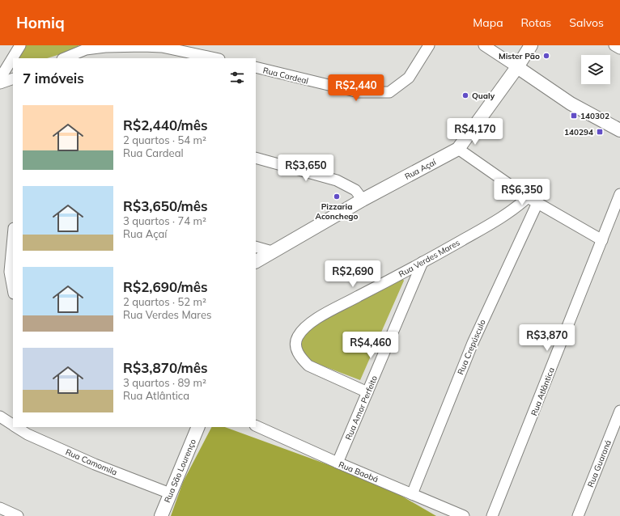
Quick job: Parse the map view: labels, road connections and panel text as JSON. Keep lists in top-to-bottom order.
{
  "streets": {
    "street": [
      "Rua Cardeal",
      "Rua Açaí",
      "Rua Verdes Mares",
      "Rua Crepúsculo",
      "Rua Atlântica",
      "Rua Amor Perfeito",
      "Rua Camomila",
      "Rua Guaraná",
      "Rua São Lourenço",
      "Rua Baobá"
    ]
  },
  "crossings": [
    ["Rua Verdes Mares", "Rua Amor Perfeito"],
    ["Rua Crepúsculo", "Rua Baobá"],
    ["Rua Amor Perfeito", "Rua Baobá"],
    ["Rua Camomila", "Rua São Lourenço"]
  ],
  "places": {
    "other": ["Mister Pão", "Qualy", "Pizzaria Aconchego"],
    "transit": ["140302", "140294"]
  },
  "page": {
    "header": "Homiq",
    "nav": ["Mapa", "Rotas", "Salvos"],
    "heading": "7 imóveis",
    "price": [
      "R$2,440",
      "R$4,170",
      "R$3,650",
      "R$6,350",
      "R$2,690",
      "R$3,870",
      "R$4,460"
    ],
    "list": [
      {
        "name": "R$2,440/mês",
        "note": "2 quartos · 54 m² · Rua Cardeal"
      },
      {
        "name": "R$3,650/mês",
        "note": "3 quartos · 74 m² · Rua Açaí"
      },
      {
        "name": "R$2,690/mês",
        "note": "2 quartos · 52 m² · Rua Verdes Mares"
      },
      {
        "name": "R$3,870/mês",
        "note": "3 quartos · 89 m² · Rua Atlântica"
      }
    ]
  }
}
